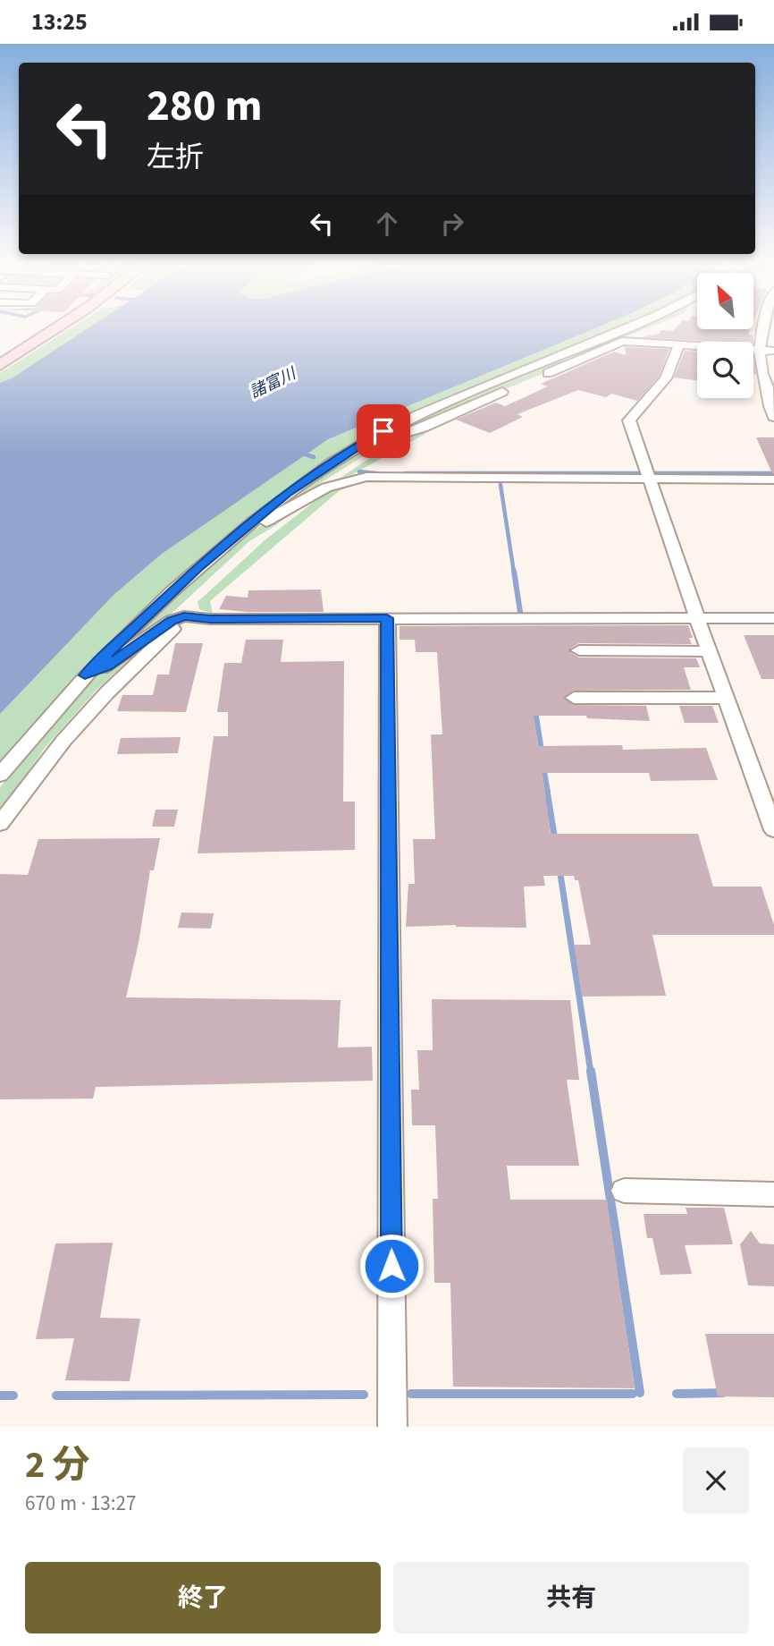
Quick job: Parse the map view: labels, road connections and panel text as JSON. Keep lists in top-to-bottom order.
{
  "water": ["諸富川"],
  "north": "top left",
  "page": {
    "status": "13:25",
    "turn": ["280 m", "左折"],
    "heading": ["2 分", "670 m · 13:27"],
    "buttons": ["終了", "共有"]
  }
}
